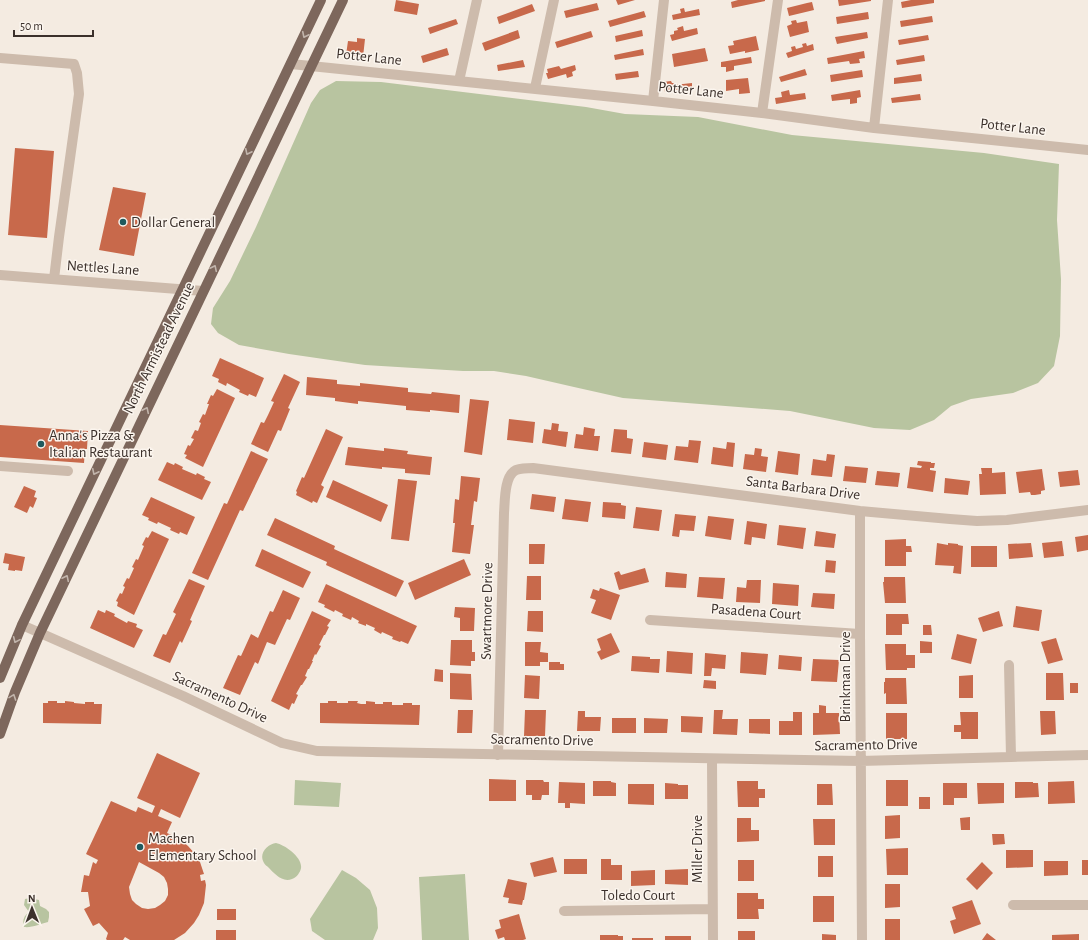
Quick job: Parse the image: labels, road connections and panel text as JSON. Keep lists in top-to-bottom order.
{
  "streets": {
    "main road": ["North Armistead Avenue"],
    "street": [
      "Potter Lane",
      "Nettles Lane",
      "Santa Barbara Drive",
      "Swartmore Drive",
      "Pasadena Court",
      "Brinkman Drive",
      "Sacramento Drive",
      "Miller Drive",
      "Toledo Court"
    ]
  },
  "crossings": [
    ["Potter Lane", "North Armistead Avenue"],
    ["Nettles Lane", "North Armistead Avenue"],
    ["North Armistead Avenue", "Sacramento Drive"],
    ["Santa Barbara Drive", "Swartmore Drive"],
    ["Santa Barbara Drive", "Brinkman Drive"],
    ["Swartmore Drive", "Sacramento Drive"],
    ["Pasadena Court", "Brinkman Drive"],
    ["Brinkman Drive", "Sacramento Drive"],
    ["Sacramento Drive", "Miller Drive"],
    ["Miller Drive", "Toledo Court"]
  ],
  "places": ["Dollar General", "Anna's Pizza & Italian Restaurant", "Machen Elementary School"],
  "scale_bar": "50 m",
  "north": "top"
}
